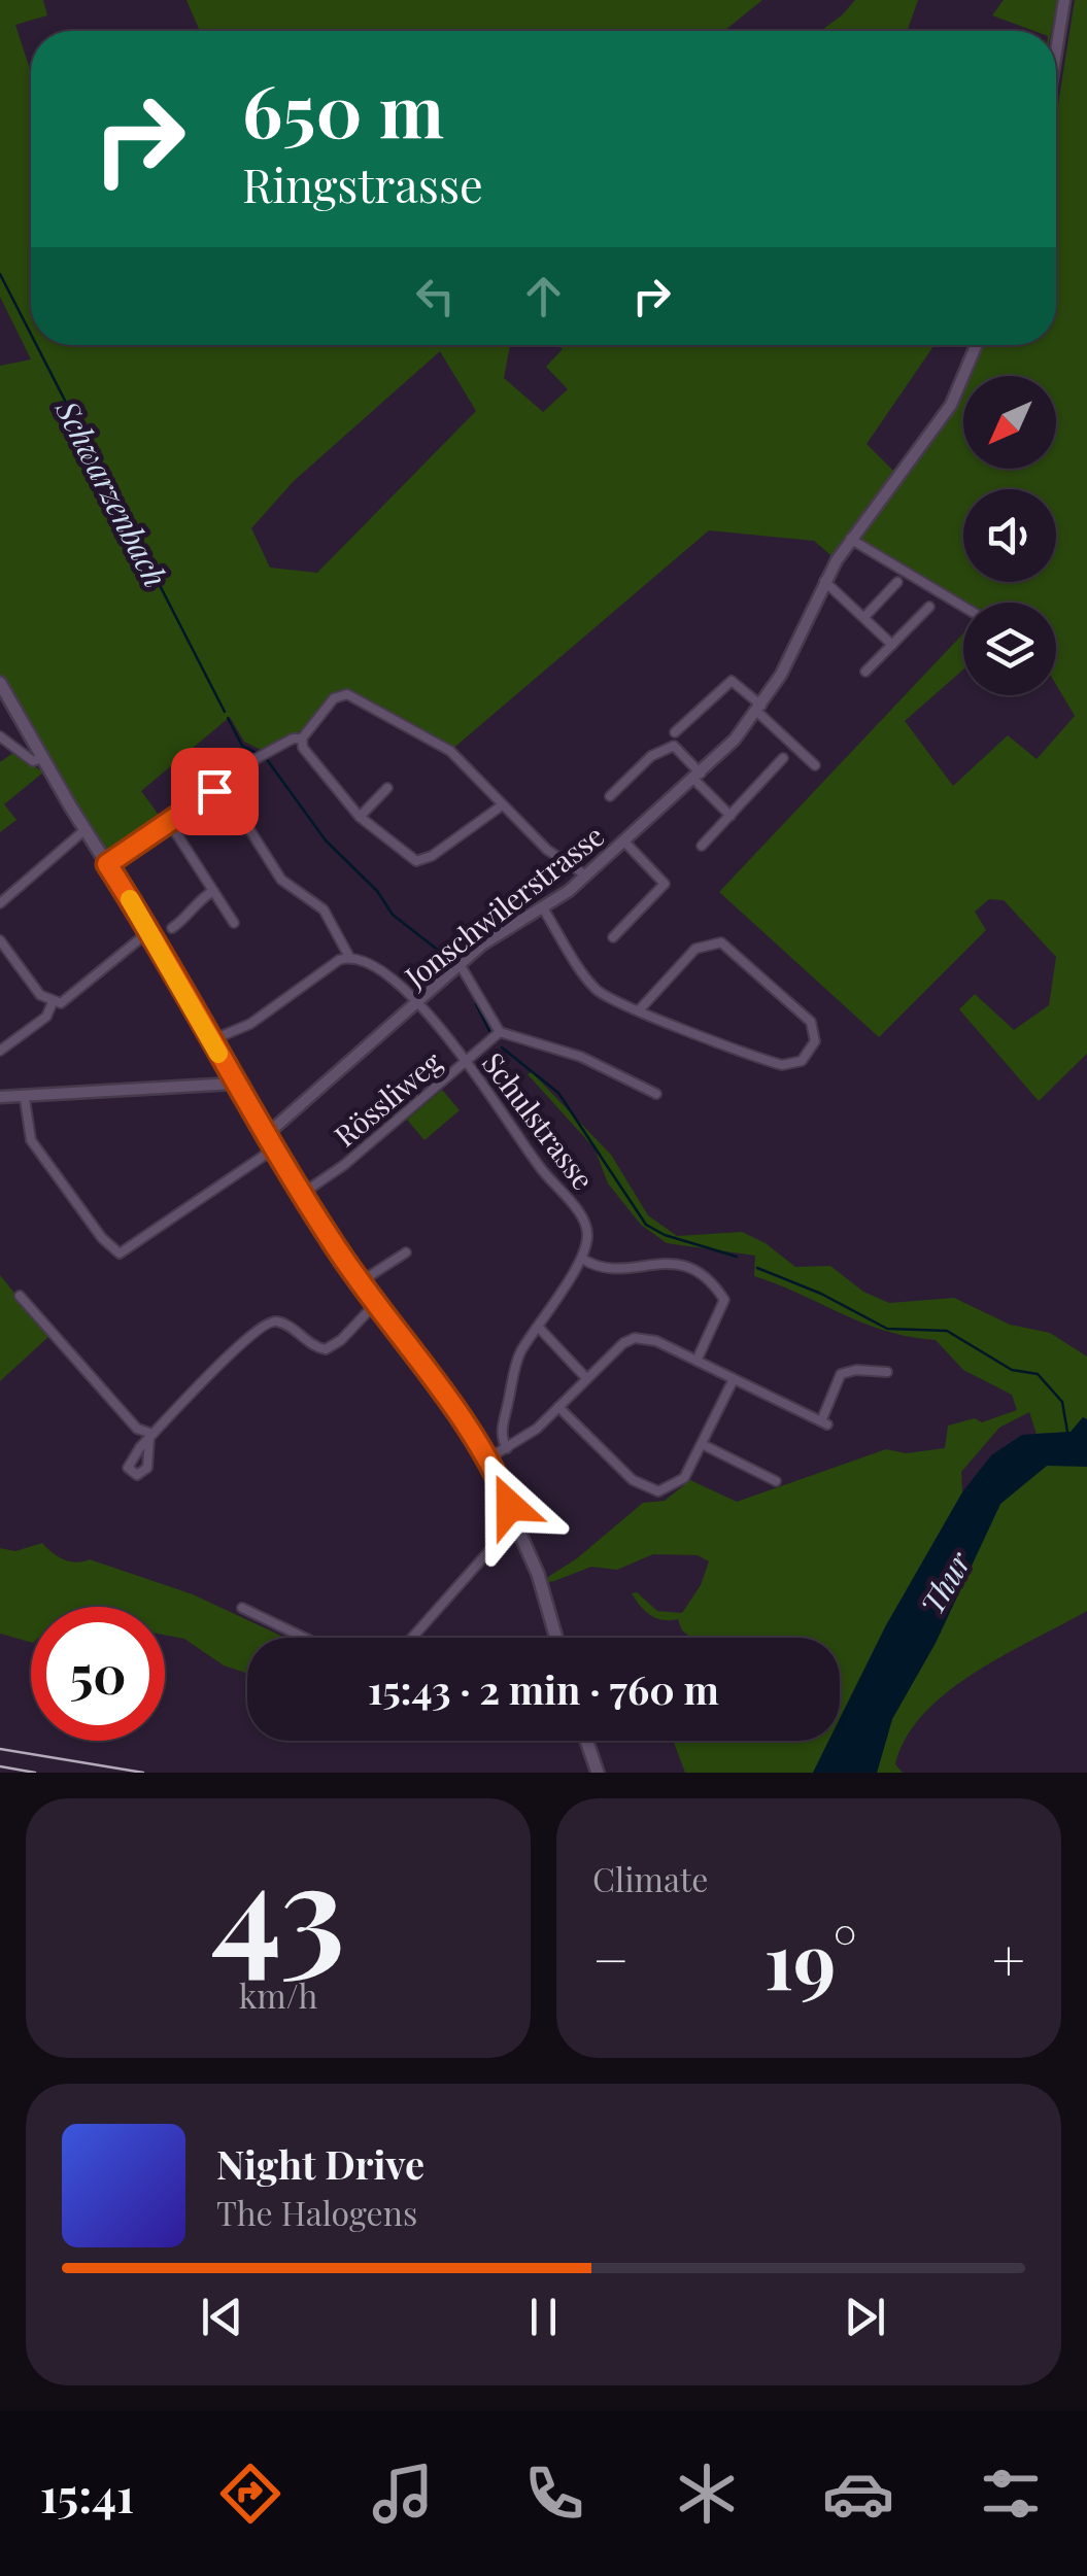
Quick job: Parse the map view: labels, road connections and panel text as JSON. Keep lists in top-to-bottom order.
{
  "streets": {
    "street": ["Jonschwilerstrasse", "Rössliweg", "Schulstrasse"]
  },
  "crossings": [
    ["Jonschwilerstrasse", "Schulstrasse"],
    ["Rössliweg", "Schulstrasse"]
  ],
  "water": ["Schwarzenbach", "Thur"],
  "north": "bottom left",
  "page": {
    "turn": ["650 m", "Ringstrasse"],
    "limit": "50",
    "trip": "15:43 · 2 min · 760 m",
    "tile": [
      ["43", "km/h"],
      "Climate"
    ],
    "heat": ["−", "19°", "+"],
    "song": ["Night Drive", "The Halogens"],
    "tabs": "15:41"
  }
}
